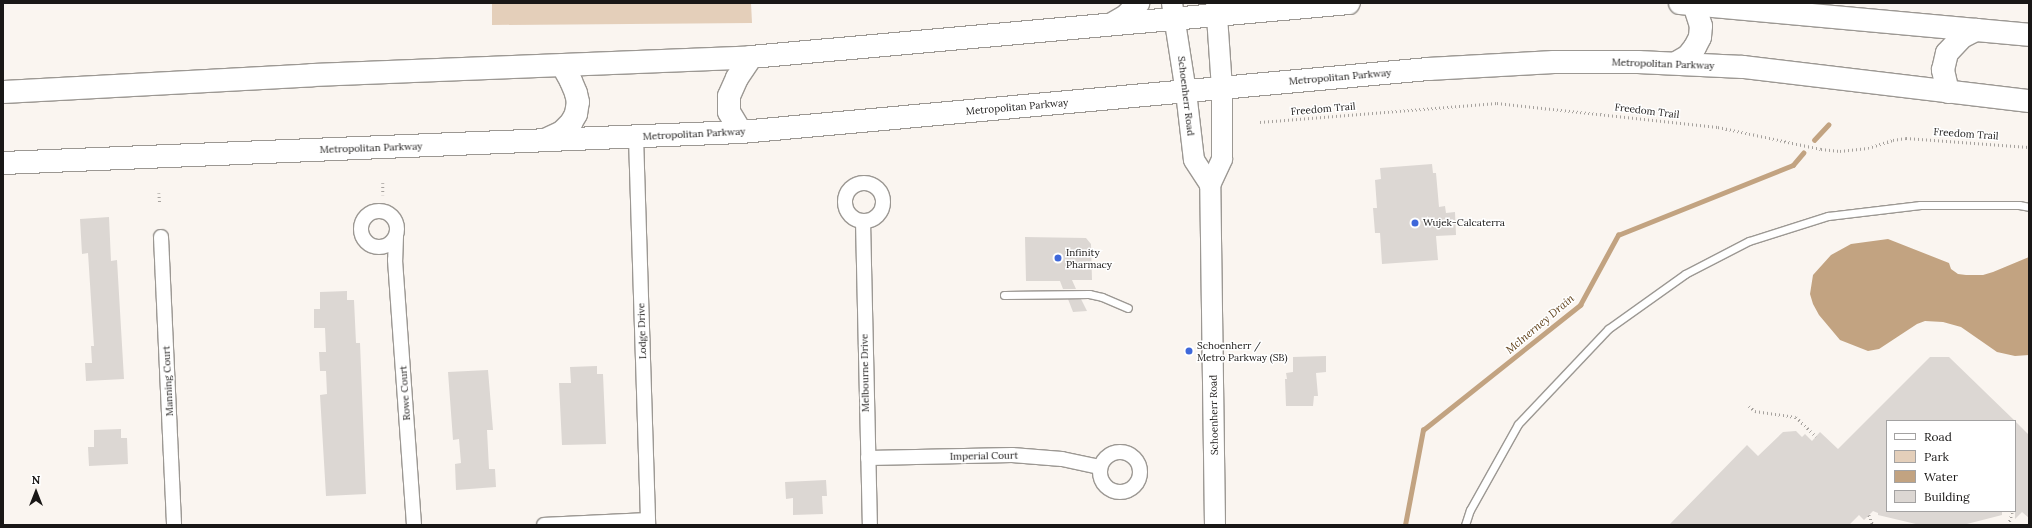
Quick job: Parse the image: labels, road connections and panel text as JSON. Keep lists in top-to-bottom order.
{
  "streets": {
    "main road": ["Metropolitan Parkway", "Schoenherr Road"],
    "street": [
      "Lodge Drive",
      "Melbourne Drive",
      "Manning Court",
      "Rowe Court",
      "Imperial Court"
    ],
    "path": ["Freedom Trail"]
  },
  "crossings": [
    ["Metropolitan Parkway", "Schoenherr Road"],
    ["Metropolitan Parkway", "Lodge Drive"],
    ["Melbourne Drive", "Imperial Court"]
  ],
  "water": ["McInerney Drain"],
  "places": ["Wujek-Calcaterra", "Infinity Pharmacy", "Schoenherr / Metro Parkway (SB)"],
  "legend": [
    "Road",
    "Park",
    "Water",
    "Building"
  ],
  "north": "top"
}
